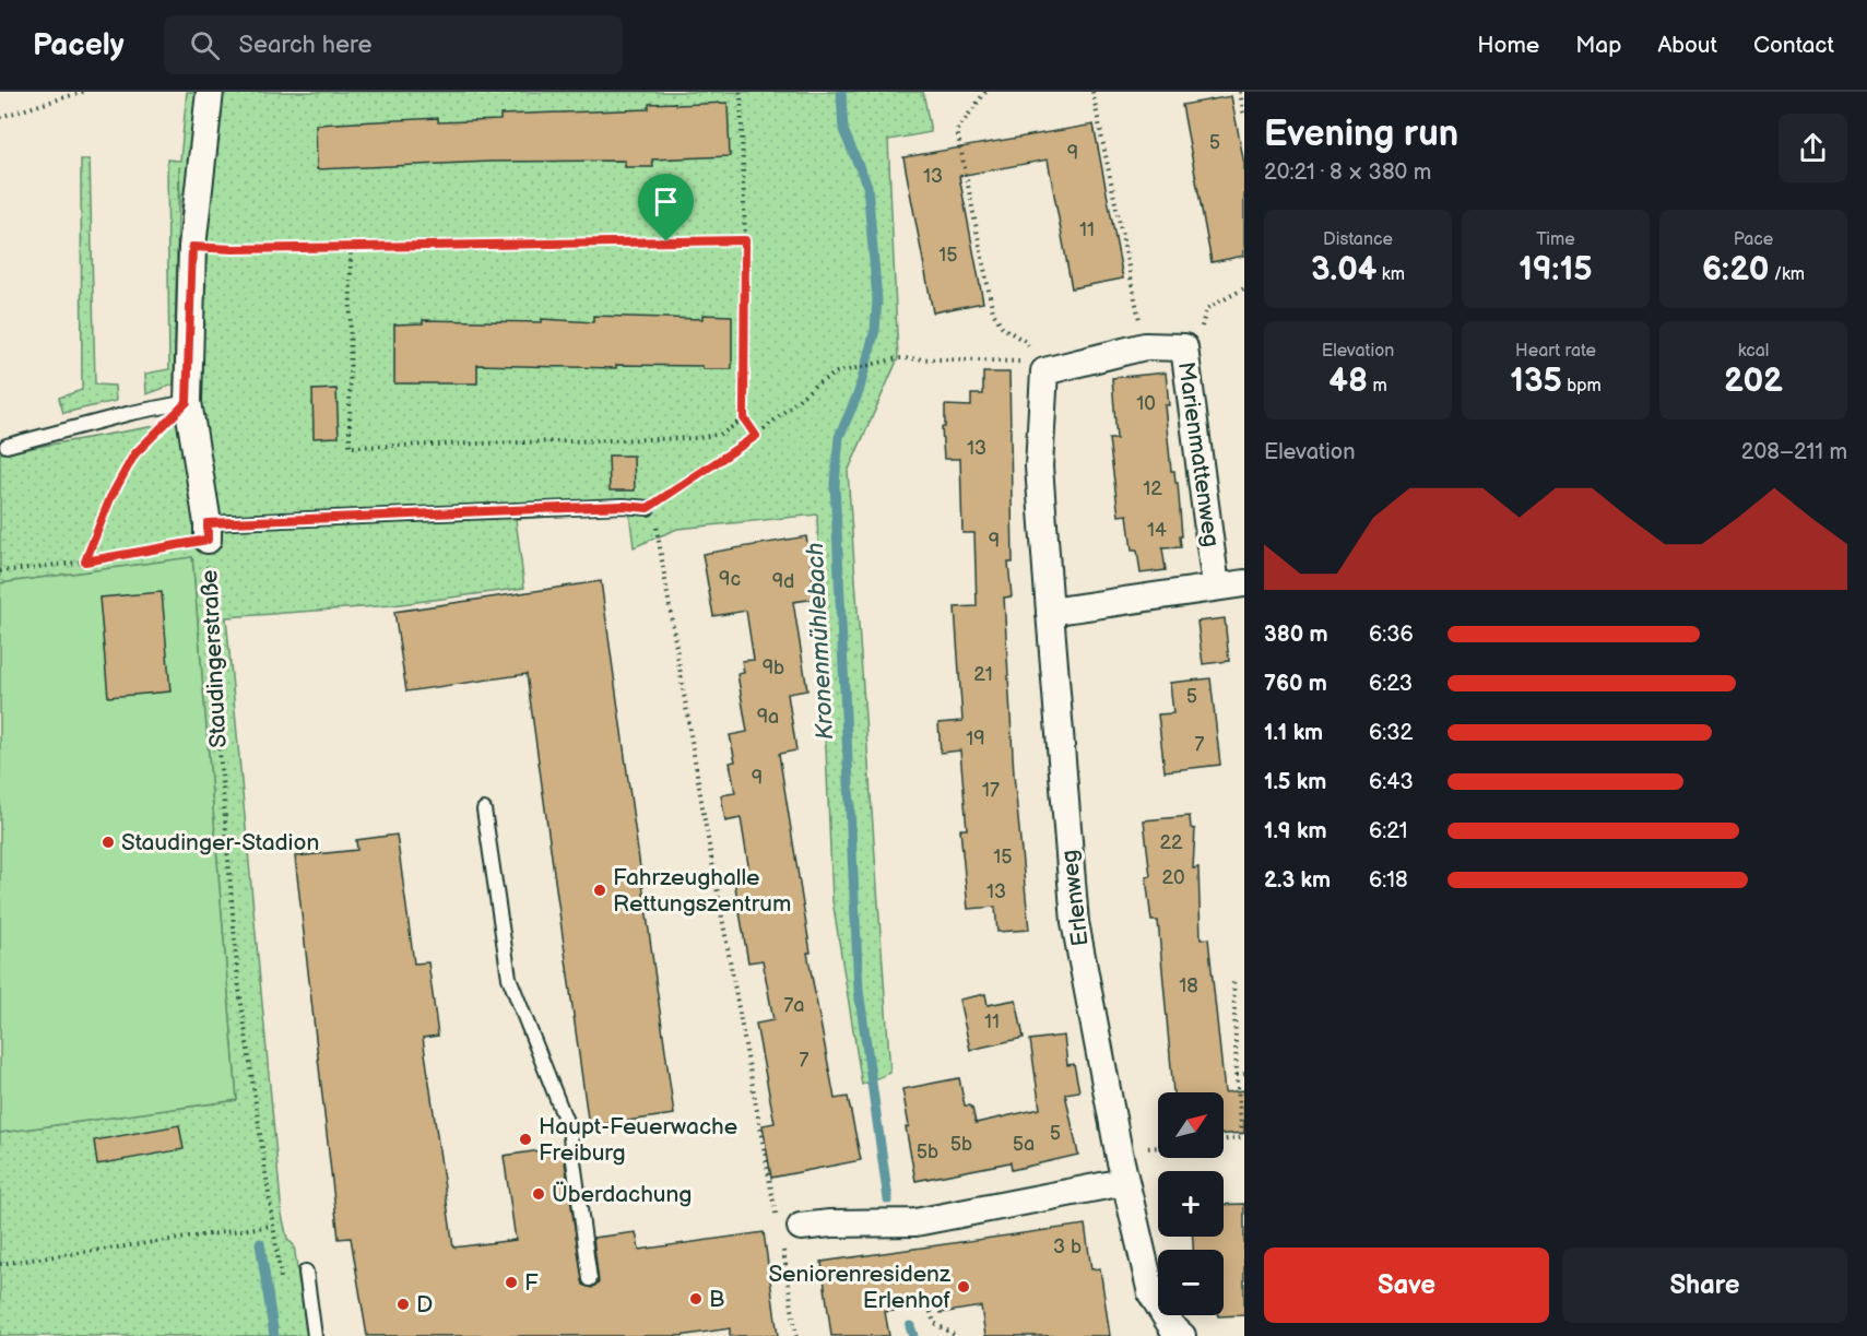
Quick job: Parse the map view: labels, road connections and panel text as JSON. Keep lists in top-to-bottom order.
{
  "streets": {
    "street": ["Marienmattenweg", "Erlenweg"],
    "path": ["Staudingerstraße"]
  },
  "water": ["Kronenmühlebach"],
  "places": [
    "Staudinger-Stadion",
    "Fahrzeughalle Rettungszentrum",
    "Haupt-Feuerwache Freiburg",
    "Überdachung",
    "F",
    "Seniorenresidenz Erlenhof",
    "B",
    "D"
  ],
  "house_numbers": [
    "5",
    "9",
    "13",
    "11",
    "15",
    "10",
    "13",
    "12",
    "14",
    "9",
    "9c",
    "9d",
    "9b",
    "21",
    "5",
    "9a",
    "19",
    "7",
    "9",
    "17",
    "22",
    "15",
    "20",
    "13",
    "18",
    "7a",
    "11",
    "7",
    "5",
    "5b",
    "5a",
    "5b",
    "3 b"
  ],
  "north": "top right",
  "page": {
    "header": "Pacely",
    "search": "Search here",
    "nav": [
      "Home",
      "Map",
      "About",
      "Contact"
    ],
    "heading": ["Evening run", "20:21 · 8 × 380 m"],
    "stats": [
      ["Distance", "3.04 km"],
      ["Time", "19:15"],
      ["Pace", "6:20 /km"],
      ["Elevation", "48 m"],
      ["Heart rate", "135 bpm"],
      ["kcal", "202"]
    ],
    "chart": ["Elevation", "208–211 m"],
    "list": [
      {
        "name": "380 m",
        "note": "6:36"
      },
      {
        "name": "760 m",
        "note": "6:23"
      },
      {
        "name": "1.1 km",
        "note": "6:32"
      },
      {
        "name": "1.5 km",
        "note": "6:43"
      },
      {
        "name": "1.9 km",
        "note": "6:21"
      },
      {
        "name": "2.3 km",
        "note": "6:18"
      }
    ],
    "map_buttons": ["+", "−"],
    "buttons": ["Save", "Share"]
  }
}
